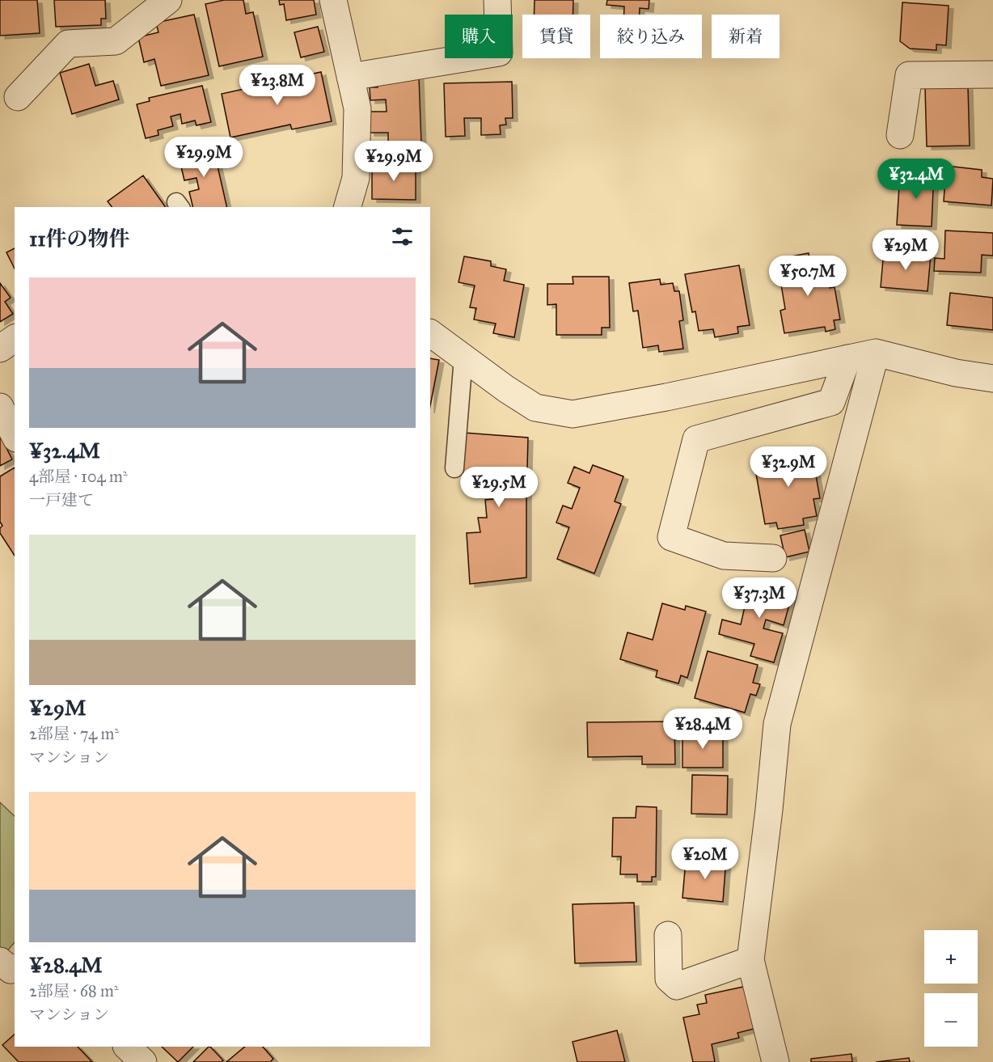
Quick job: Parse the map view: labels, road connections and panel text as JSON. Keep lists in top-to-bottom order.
{
  "page": {
    "chip": [
      "購入",
      "賃貸",
      "絞り込み",
      "新着"
    ],
    "price": [
      "¥23.8M",
      "¥29.9M",
      "¥29.9M",
      "¥32.4M",
      "¥29M",
      "¥50.7M",
      "¥32.9M",
      "¥29.5M",
      "¥37.3M",
      "¥28.4M",
      "¥20M"
    ],
    "heading": "11件の物件",
    "list": [
      {
        "name": "¥32.4M",
        "note": "4部屋 · 104 m² · 一戸建て"
      },
      {
        "name": "¥29M",
        "note": "2部屋 · 74 m² · マンション"
      },
      {
        "name": "¥28.4M",
        "note": "2部屋 · 68 m² · マンション"
      }
    ],
    "map_buttons": ["+", "−"]
  }
}
